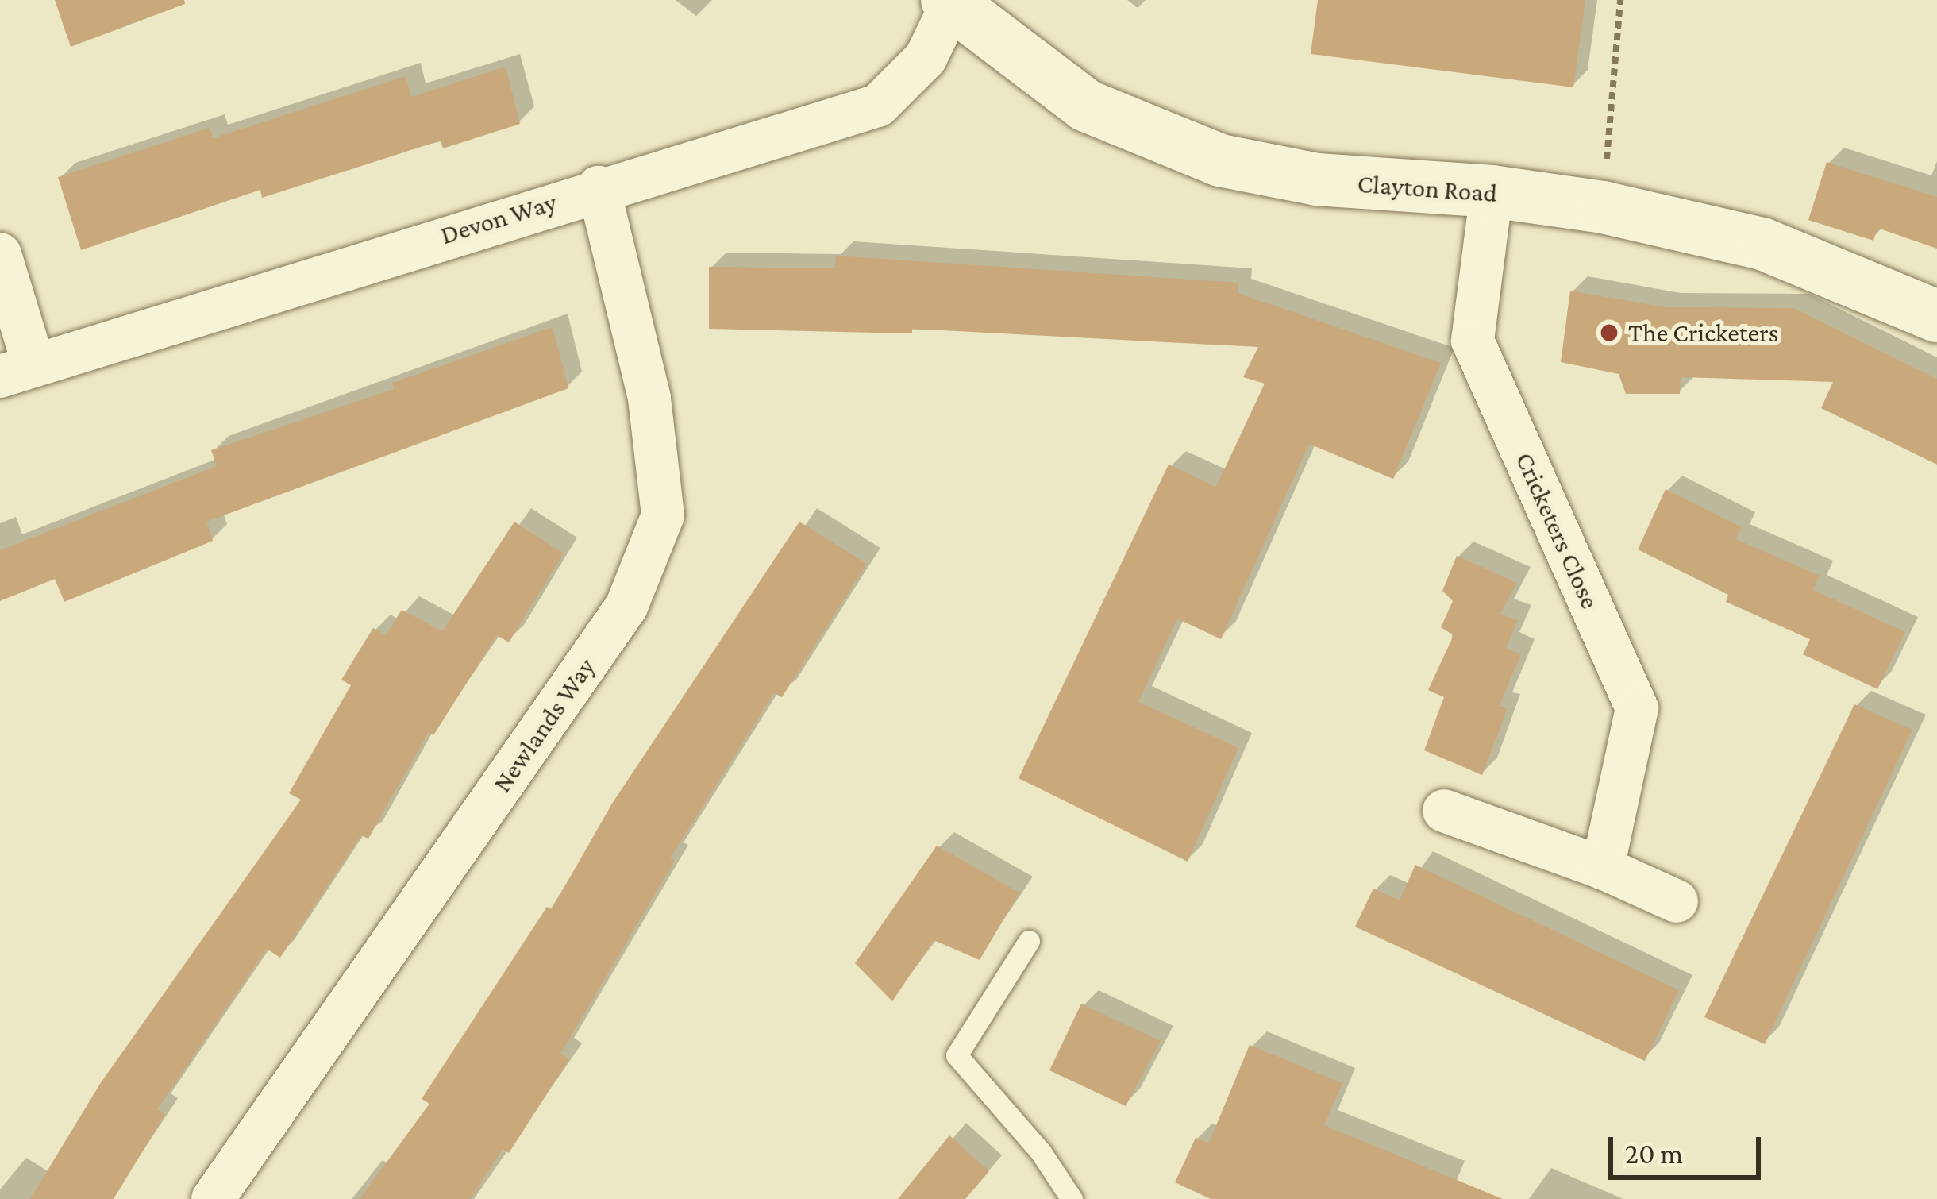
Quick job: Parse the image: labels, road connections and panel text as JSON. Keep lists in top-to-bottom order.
{
  "streets": {
    "street": [
      "Clayton Road",
      "Devon Way",
      "Cricketers Close",
      "Newlands Way"
    ]
  },
  "crossings": [
    ["Clayton Road", "Devon Way"],
    ["Clayton Road", "Cricketers Close"],
    ["Devon Way", "Newlands Way"]
  ],
  "places": ["The Cricketers"],
  "scale_bar": "20 m"
}
